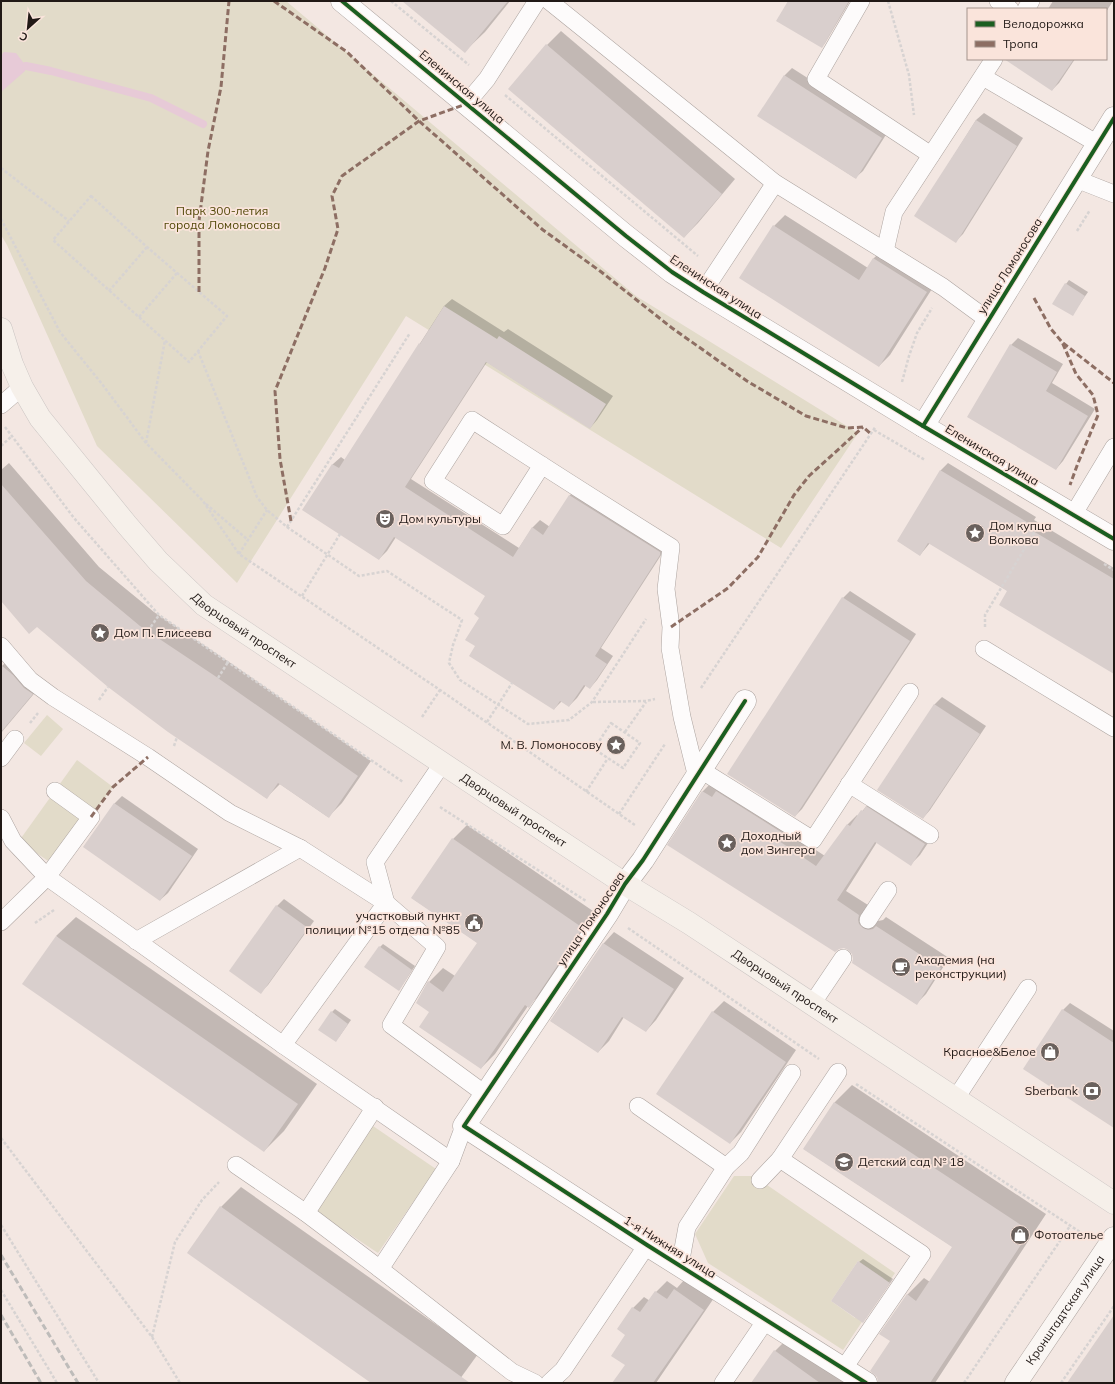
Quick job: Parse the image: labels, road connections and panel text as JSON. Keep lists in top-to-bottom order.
{
  "streets": {
    "main road": ["Дворцовый проспект"],
    "street": [
      "Еленинская улица",
      "улица Ломоносова",
      "1-я Нижняя улица",
      "Кронштадтская улица"
    ]
  },
  "crossings": [
    ["Еленинская улица", "улица Ломоносова"],
    ["улица Ломоносова", "Дворцовый проспект"],
    ["улица Ломоносова", "1-я Нижняя улица"]
  ],
  "parks": ["Парк 300-летия города Ломоносова"],
  "places": {
    "theatre": ["Дом культуры"],
    "place": [
      "Дом купца Волкова",
      "Дом П. Елисеева",
      "М. В. Ломоносову",
      "Доходный дом Зингера"
    ],
    "public building": ["участковый пункт полиции №15 отдела №85"],
    "cafe": ["Академия (на реконструкции)"],
    "shop": ["Красное&Белое", "Фотоателье"],
    "bank": ["Sberbank"],
    "school or university": ["Детский сад № 18"]
  },
  "legend": ["Велодорожка", "Тропа"],
  "north": "bottom left"
}
